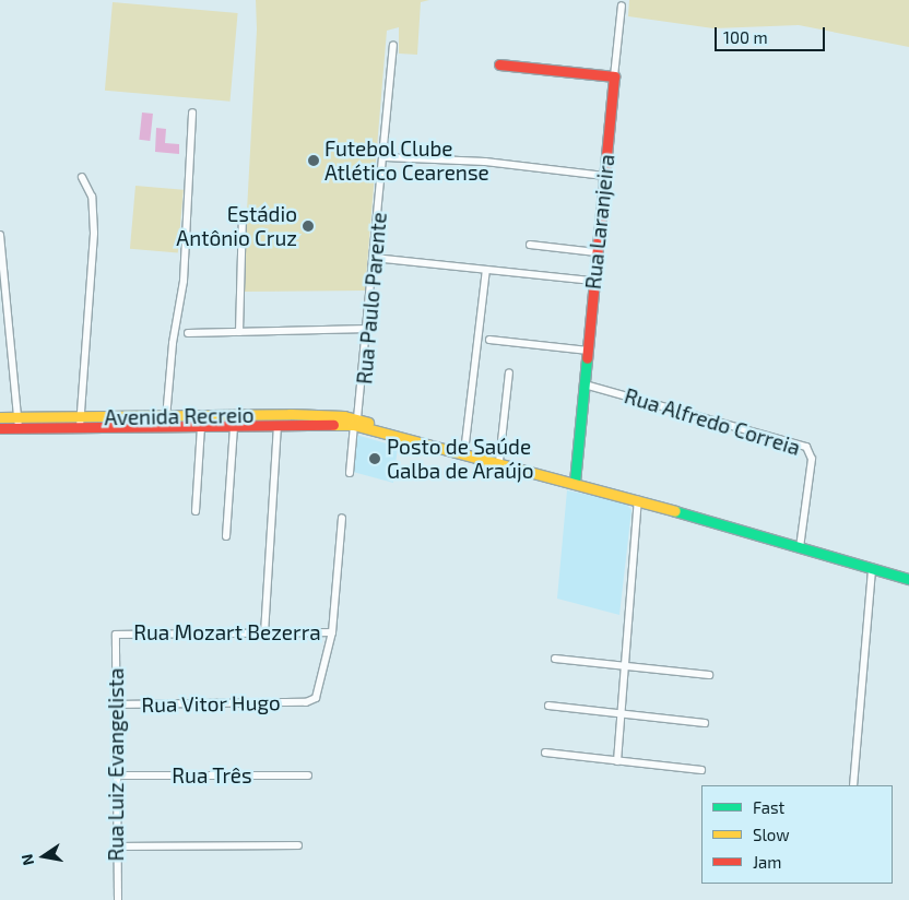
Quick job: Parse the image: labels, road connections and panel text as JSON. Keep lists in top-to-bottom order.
{
  "streets": {
    "main road": ["Rua Laranjeira", "Avenida Recreio"],
    "street": [
      "Rua Paulo Parente",
      "Rua Alfredo Correia",
      "Rua Mozart Bezerra",
      "Rua Vitor Hugo",
      "Rua Luiz Evangelista",
      "Rua Três"
    ]
  },
  "crossings": [
    ["Rua Laranjeira", "Rua Alfredo Correia"],
    ["Rua Paulo Parente", "Avenida Recreio"],
    ["Rua Mozart Bezerra", "Rua Vitor Hugo"],
    ["Rua Mozart Bezerra", "Rua Luiz Evangelista"],
    ["Rua Vitor Hugo", "Rua Luiz Evangelista"],
    ["Rua Luiz Evangelista", "Rua Três"]
  ],
  "places": ["Futebol Clube Atlético Cearense", "Estádio Antônio Cruz", "Posto de Saúde Galba de Araújo"],
  "legend": ["Fast", "Slow", "Jam"],
  "scale_bar": "100 m",
  "north": "left"
}
